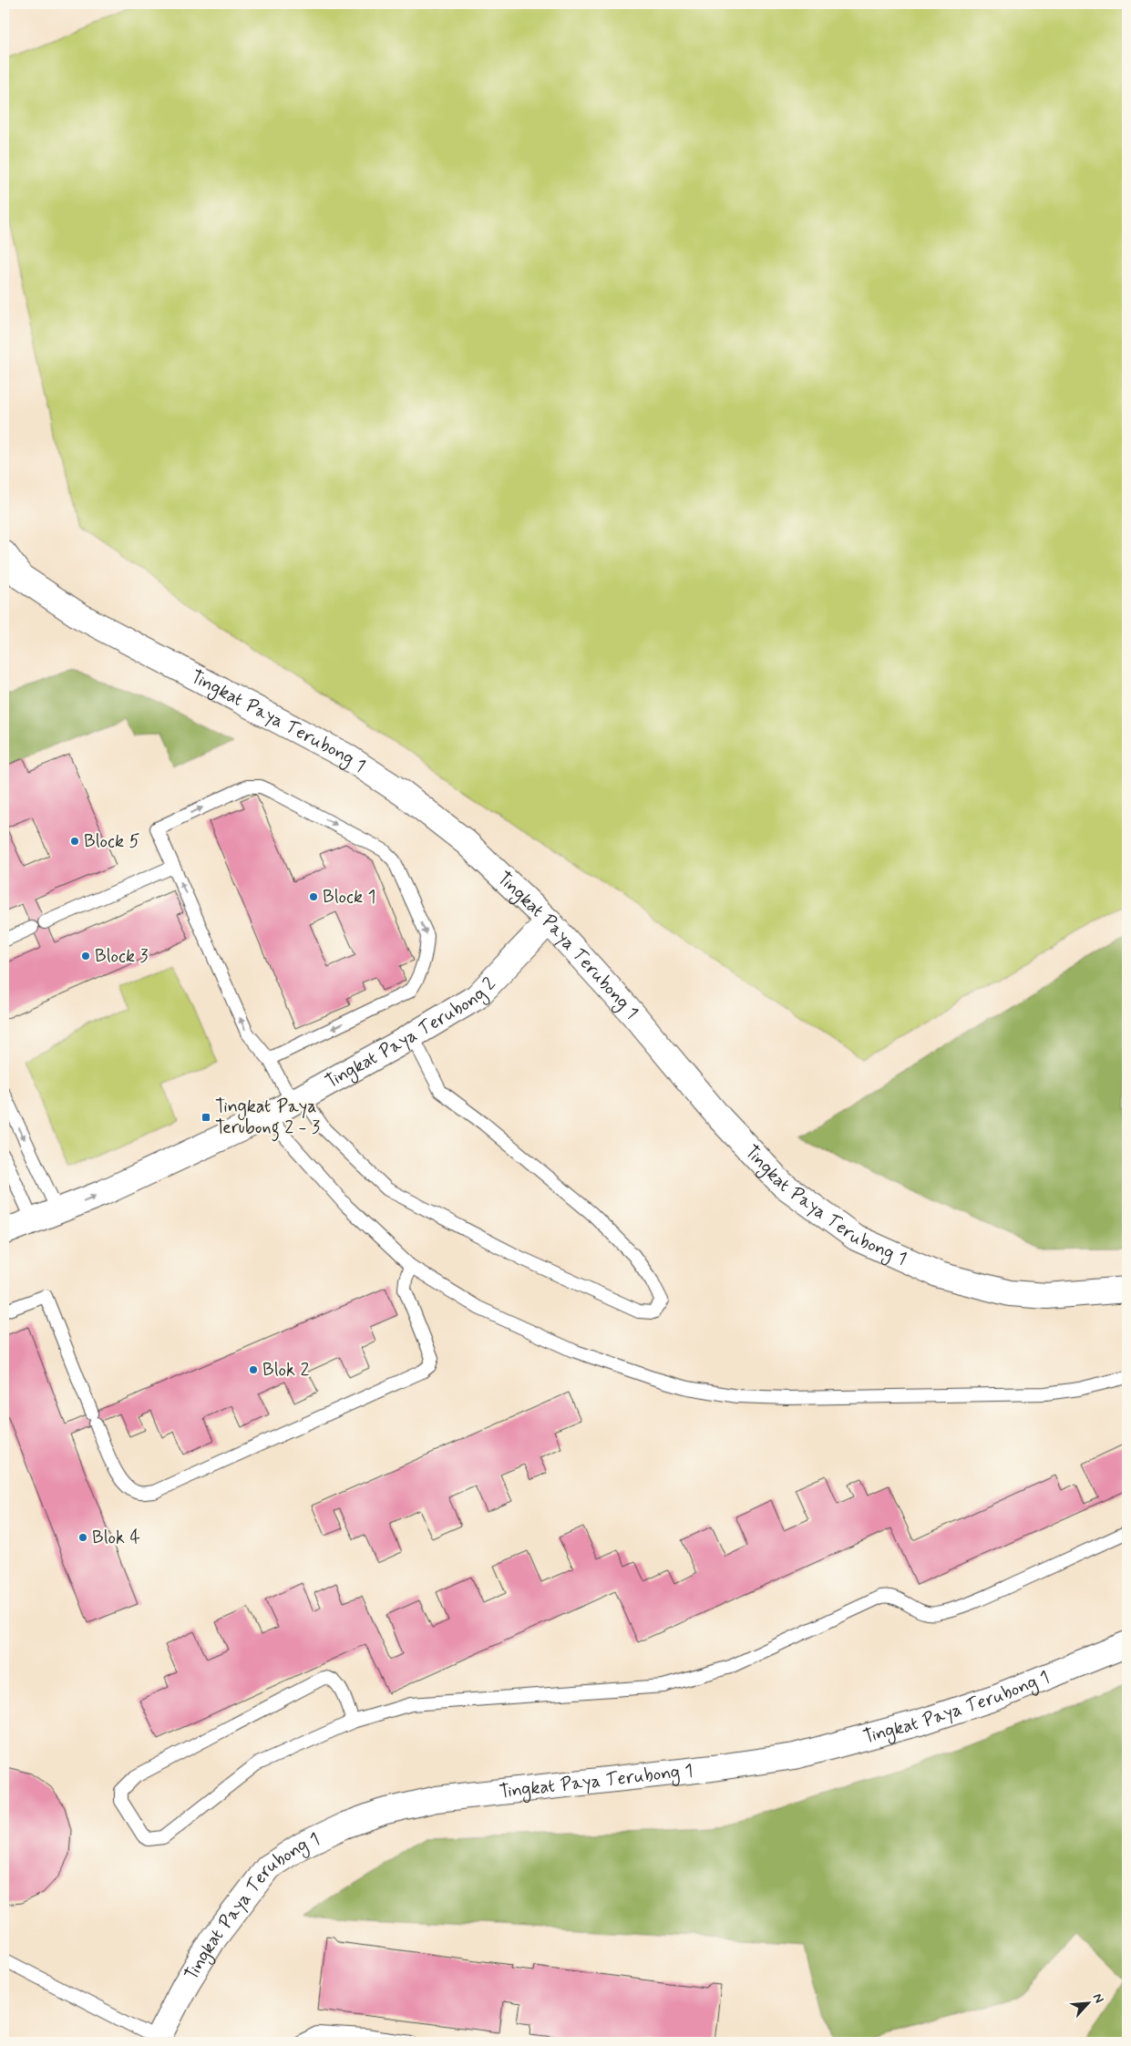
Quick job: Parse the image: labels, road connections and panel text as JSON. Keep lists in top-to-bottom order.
{
  "streets": {
    "street": ["Tingkat Paya Terubong 1", "Tingkat Paya Terubong 2"]
  },
  "crossings": [
    ["Tingkat Paya Terubong 1", "Tingkat Paya Terubong 2"]
  ],
  "one_way": ["Tingkat Paya Terubong 2"],
  "places": {
    "other": [
      "Block 5",
      "Block 1",
      "Block 3",
      "Blok 2",
      "Blok 4"
    ],
    "transit": ["Tingkat Paya Terubong 2 - 3"]
  },
  "north": "top right"
}
